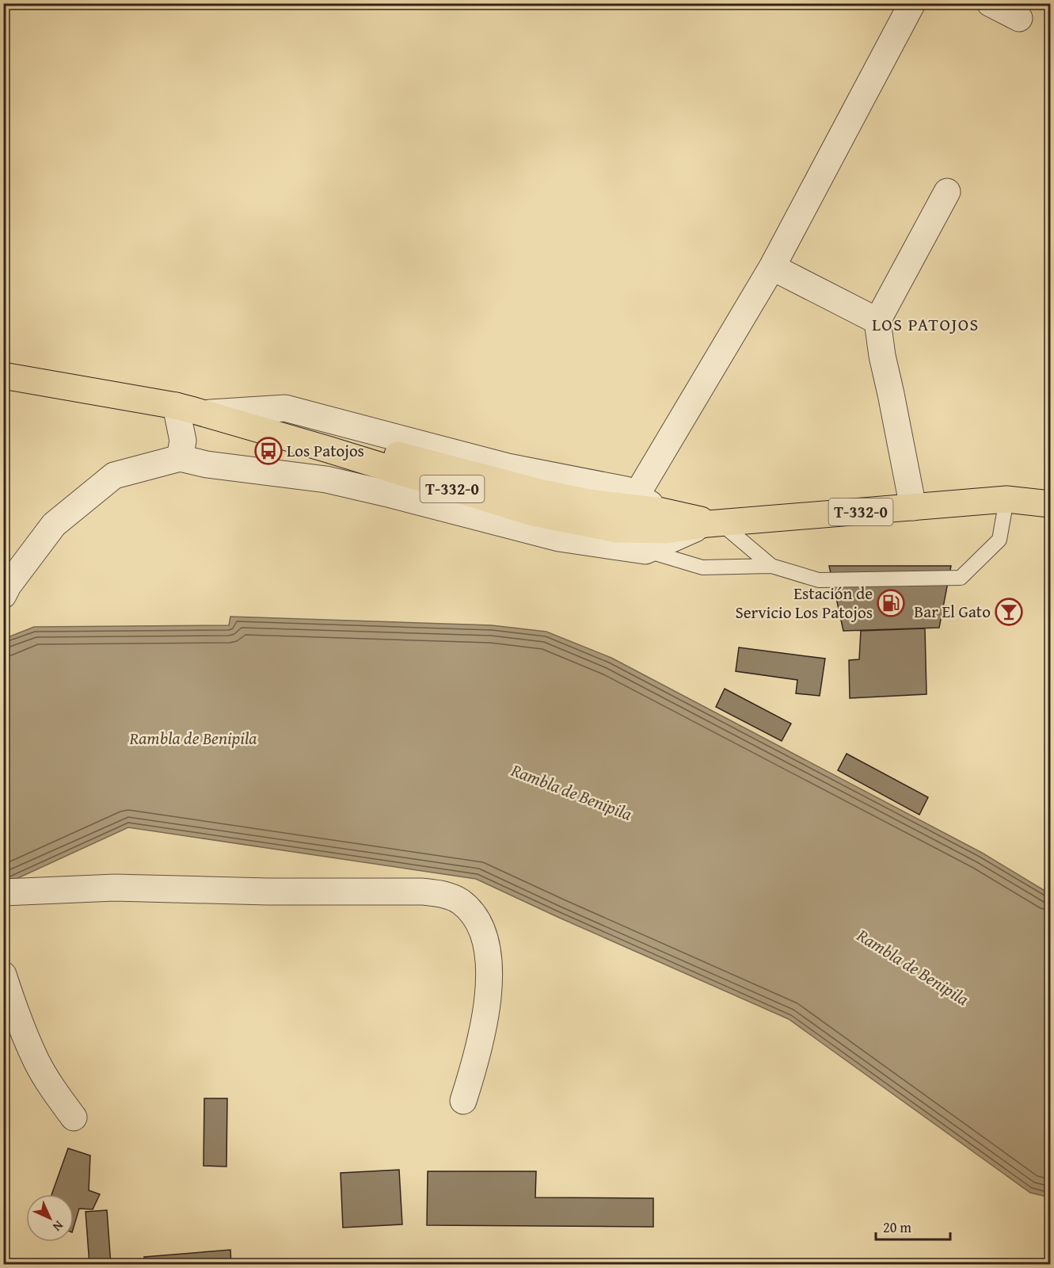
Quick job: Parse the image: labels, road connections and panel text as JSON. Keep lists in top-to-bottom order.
{
  "streets": {
    "main road": ["T-332-0"]
  },
  "districts": ["LOS PATOJOS"],
  "water": ["Rambla de Benipila"],
  "places": {
    "bus stop": ["Los Patojos"],
    "fuel station": ["Estación de Servicio Los Patojos"],
    "bar": ["Bar El Gato"]
  },
  "scale_bar": "20 m",
  "north": "bottom right"
}
